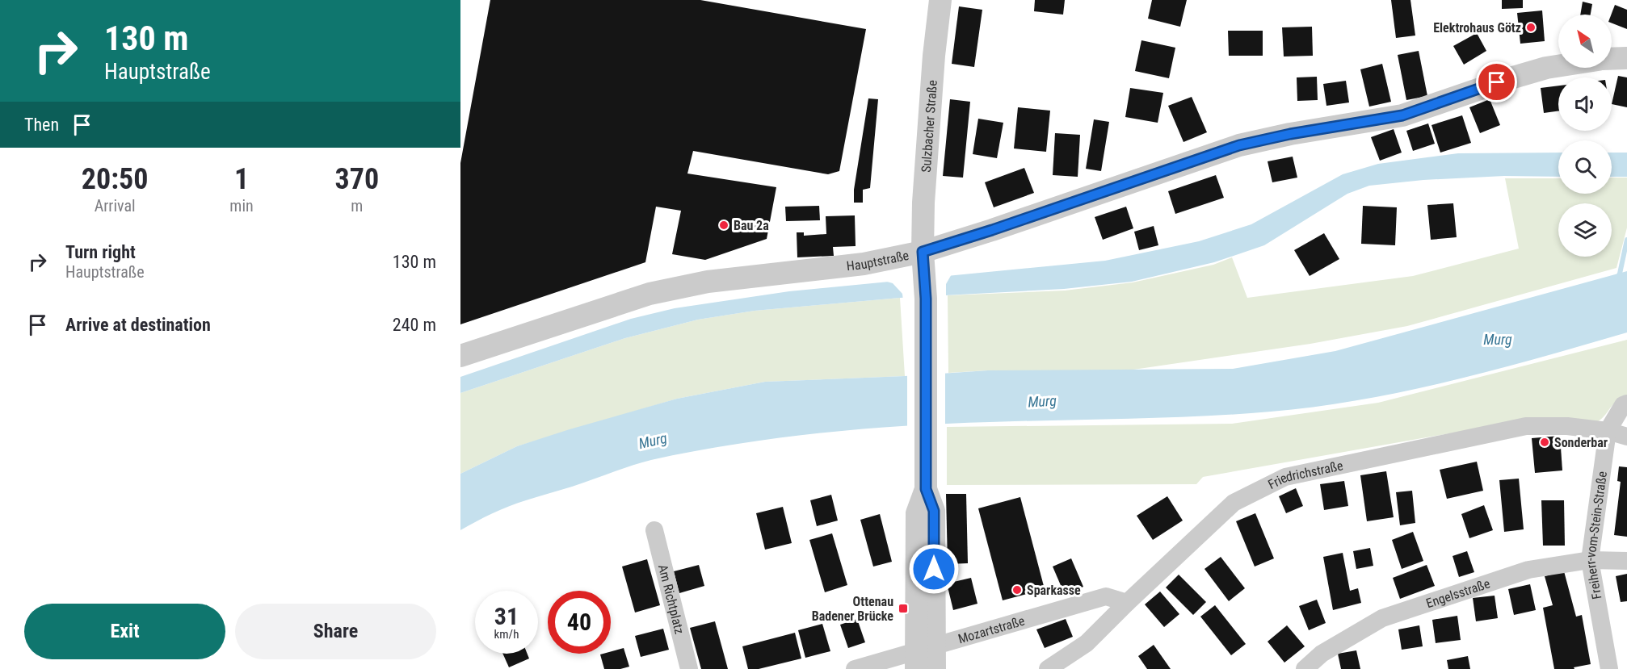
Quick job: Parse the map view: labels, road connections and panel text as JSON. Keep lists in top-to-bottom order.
{
  "streets": {
    "street": [
      "Sulzbacher Straße",
      "Hauptstraße",
      "Friedrichstraße",
      "Freiherr-vom-Stein-Straße",
      "Engelsstraße",
      "Am Richtplatz",
      "Mozartstraße"
    ]
  },
  "crossings": [
    ["Sulzbacher Straße", "Hauptstraße"],
    ["Sulzbacher Straße", "Mozartstraße"],
    ["Friedrichstraße", "Freiherr-vom-Stein-Straße"],
    ["Friedrichstraße", "Mozartstraße"],
    ["Freiherr-vom-Stein-Straße", "Engelsstraße"]
  ],
  "water": ["Murg"],
  "places": {
    "other": [
      "Elektrohaus Götz",
      "Bau 2a",
      "Sonderbar",
      "Sparkasse"
    ],
    "transit": ["Ottenau Badener Brücke"]
  },
  "north": "top left",
  "page": {
    "turn": ["130 m", "Hauptstraße"],
    "then": "Then",
    "eta": [
      "20:50",
      "Arrival",
      "1",
      "min",
      "370",
      "m"
    ],
    "list": [
      {
        "name": "Turn right",
        "note": "Hauptstraße",
        "value": "130 m"
      },
      {
        "name": "Arrive at destination",
        "value": "240 m"
      }
    ],
    "speed": "31 km/h",
    "limit": "40",
    "buttons": ["Exit", "Share"]
  }
}
